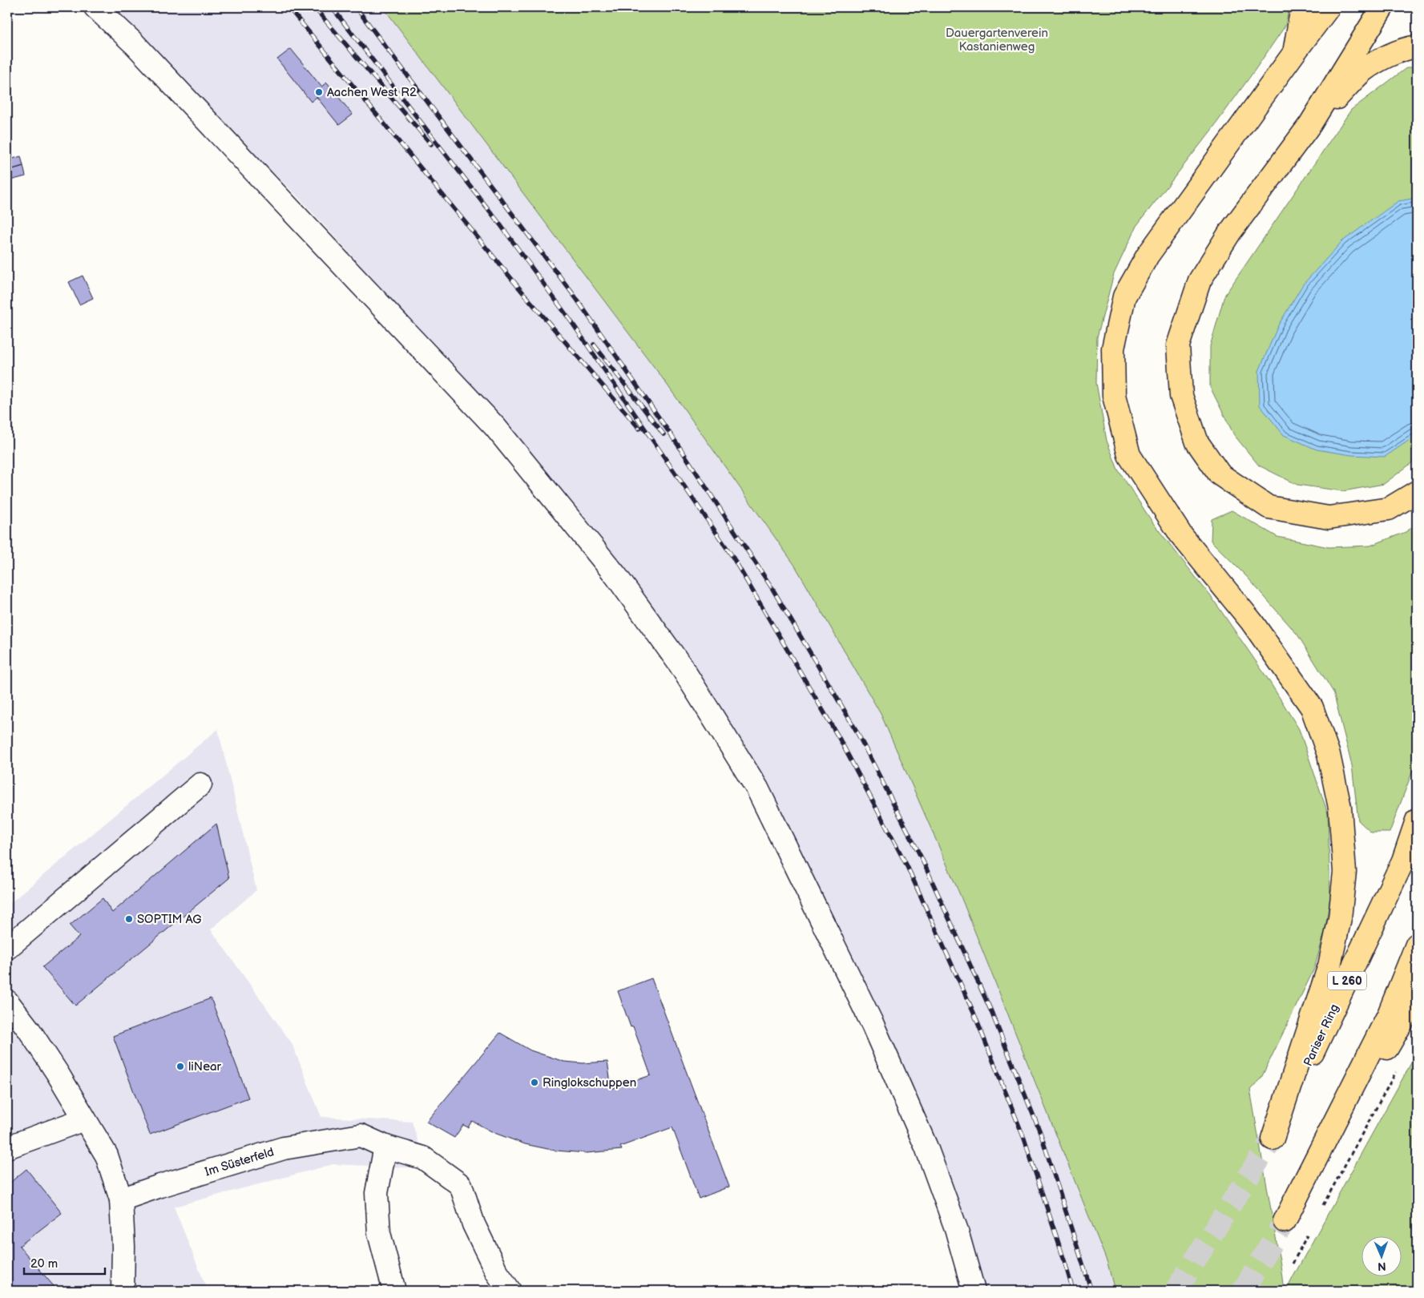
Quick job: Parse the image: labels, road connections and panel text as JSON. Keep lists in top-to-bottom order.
{
  "streets": {
    "highway": ["L 260", "Pariser Ring"],
    "street": ["Im Süsterfeld"]
  },
  "parks": ["Dauergartenverein Kastanienweg"],
  "places": [
    "Aachen West R2",
    "SOPTIM AG",
    "liNear",
    "Ringlokschuppen"
  ],
  "scale_bar": "20 m",
  "north": "bottom"
}
